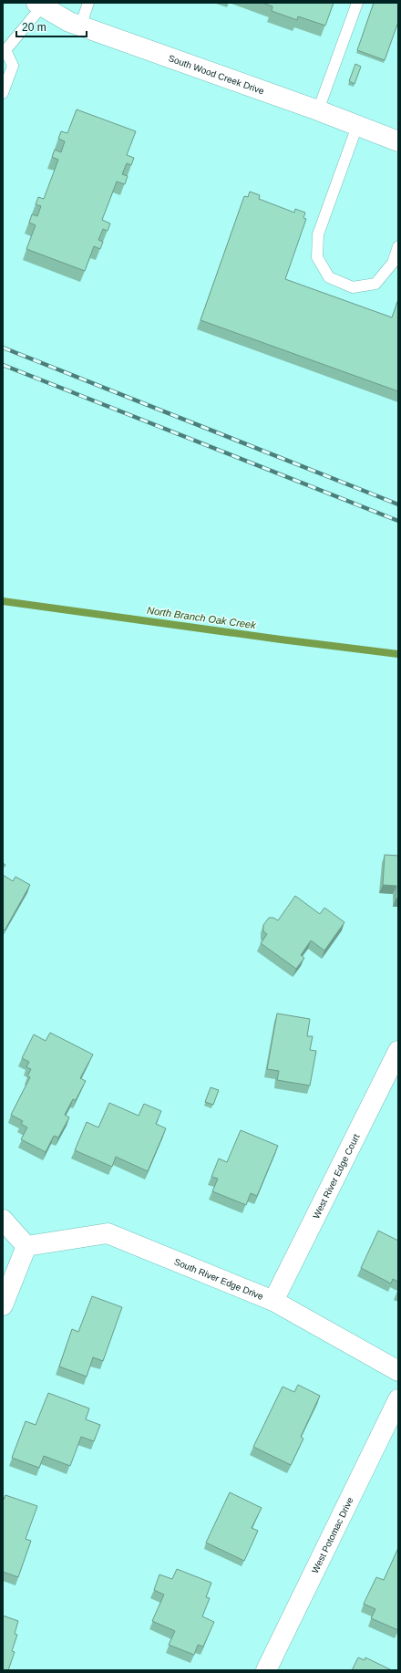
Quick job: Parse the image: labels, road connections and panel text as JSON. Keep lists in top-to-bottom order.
{
  "streets": {
    "street": [
      "South Wood Creek Drive",
      "West River Edge Court",
      "South River Edge Drive",
      "West Potomac Drive"
    ]
  },
  "crossings": [
    ["West River Edge Court", "South River Edge Drive"]
  ],
  "water": ["North Branch Oak Creek"],
  "scale_bar": "20 m"
}
